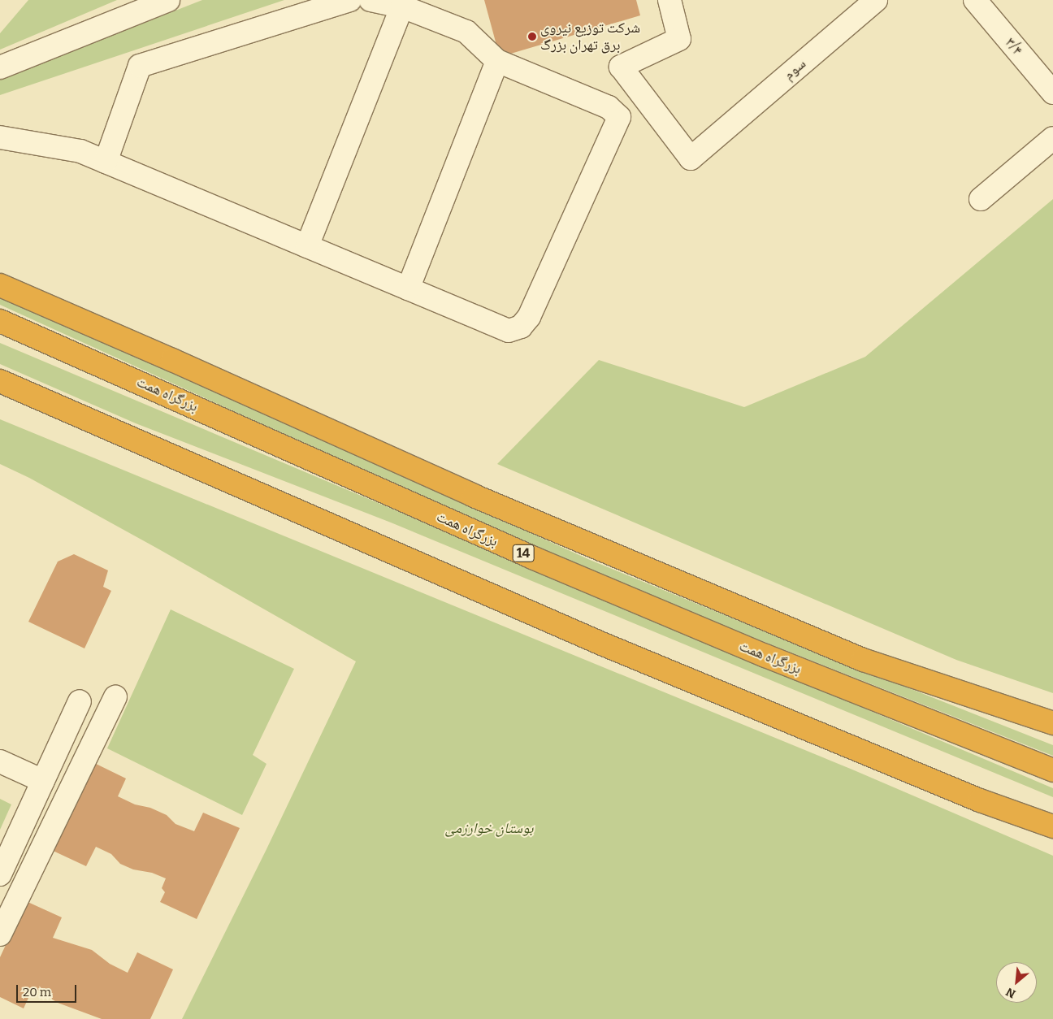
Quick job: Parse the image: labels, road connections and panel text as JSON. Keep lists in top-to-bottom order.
{
  "streets": {
    "highway": ["بزرگراه همت", "14"],
    "street": ["۳/۴", "سوم"]
  },
  "parks": ["بوستان خوارزمی"],
  "places": ["شرکت توزیع نیروی برق تهران بزرگ"],
  "scale_bar": "20 m",
  "north": "bottom left"
}
